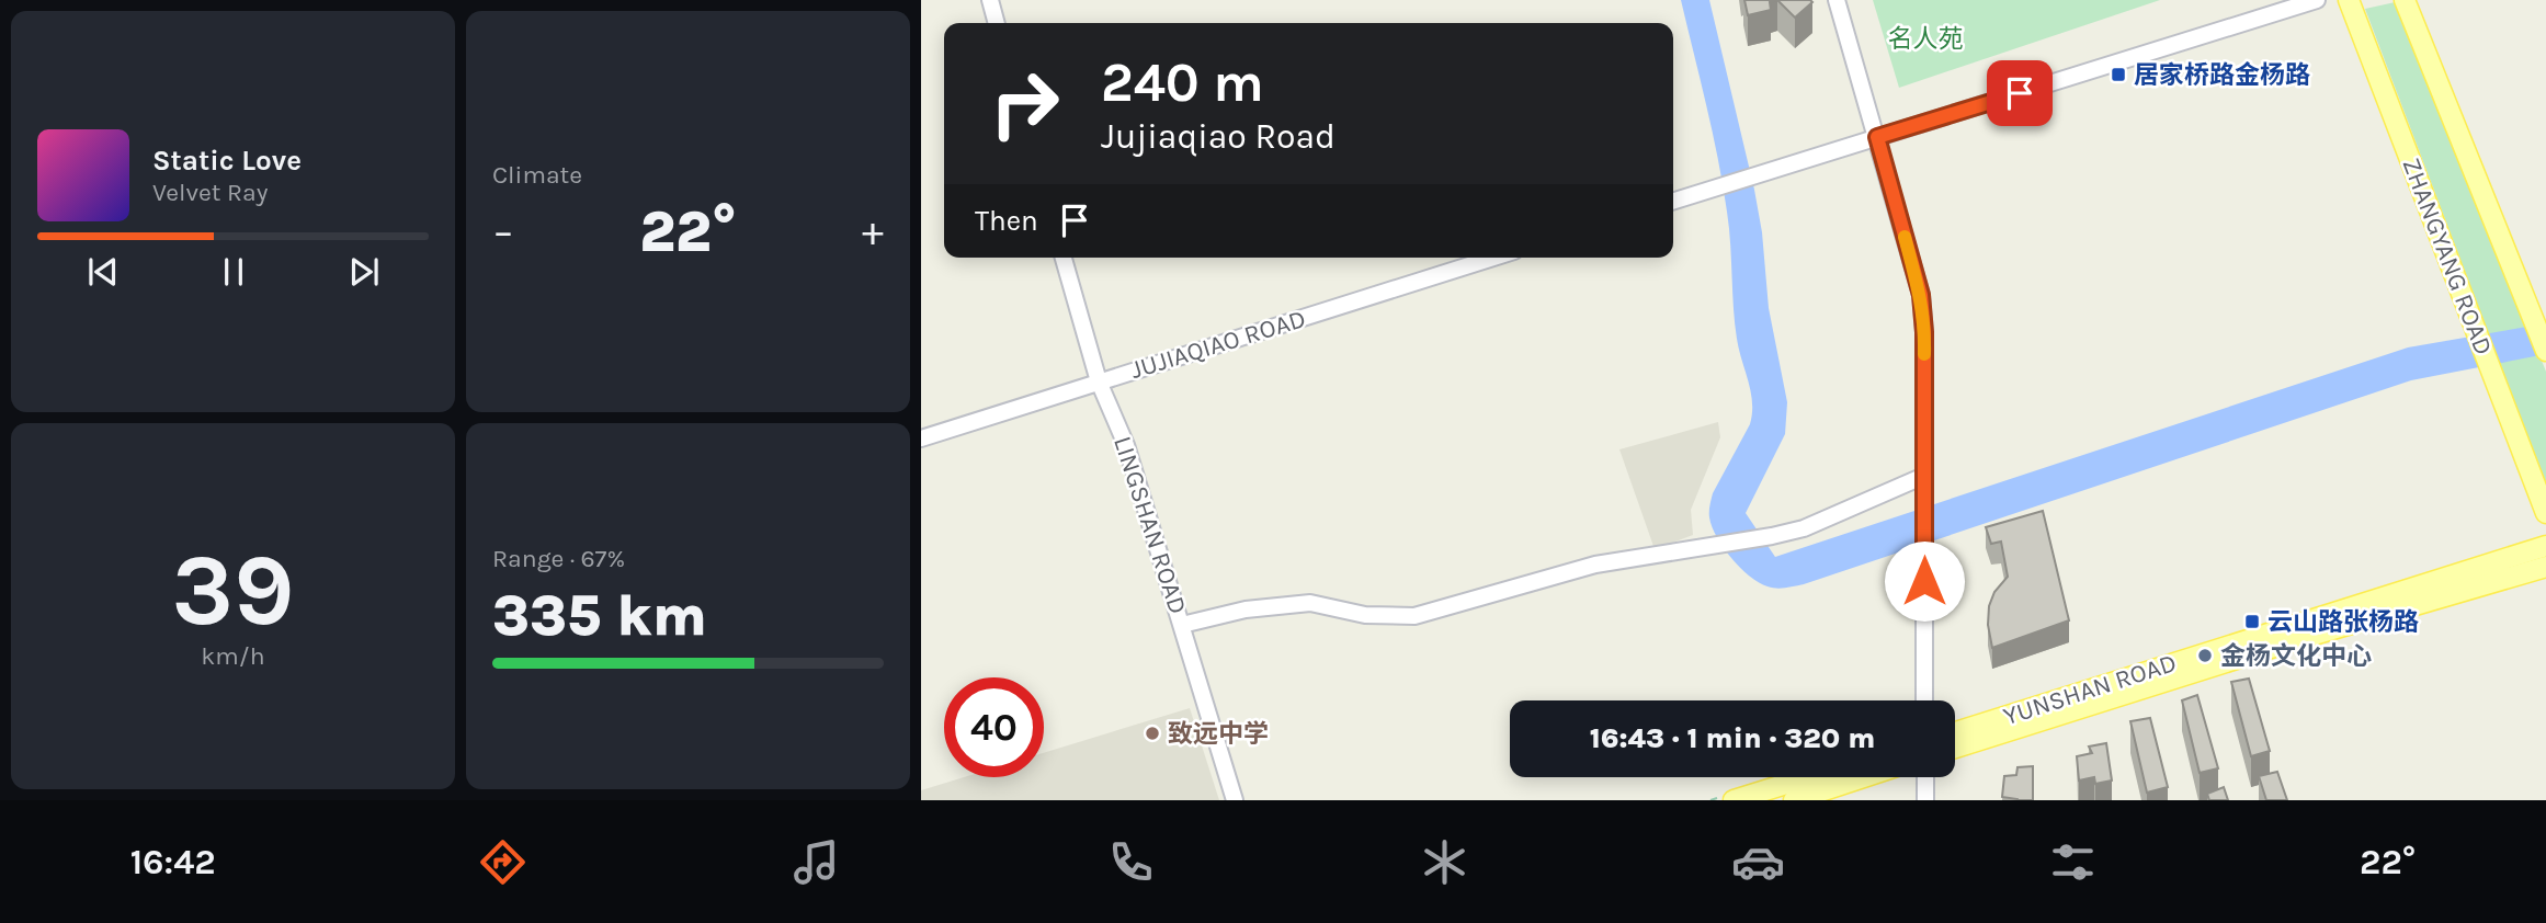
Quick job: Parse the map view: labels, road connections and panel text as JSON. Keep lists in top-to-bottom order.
{
  "streets": {
    "main road": ["ZHANGYANG ROAD", "YUNSHAN ROAD"],
    "street": ["JUJIAQIAO ROAD", "LINGSHAN ROAD"]
  },
  "crossings": [
    ["JUJIAQIAO ROAD", "LINGSHAN ROAD"]
  ],
  "parks": ["名人苑"],
  "places": {
    "transit": ["居家桥路金杨路", "云山路张杨路"],
    "other": ["金杨文化中心", "致远中学"]
  },
  "page": {
    "tile": [
      "Climate",
      ["39", "km/h"],
      ["Range · 67%", "335 km"]
    ],
    "turn": ["240 m", "Jujiaqiao Road"],
    "song": ["Static Love", "Velvet Ray"],
    "then": "Then",
    "heat": ["−", "22°", "+"],
    "limit": "40",
    "trip": "16:43 · 1 min · 320 m",
    "tabs": ["16:42", "22°"]
  }
}
